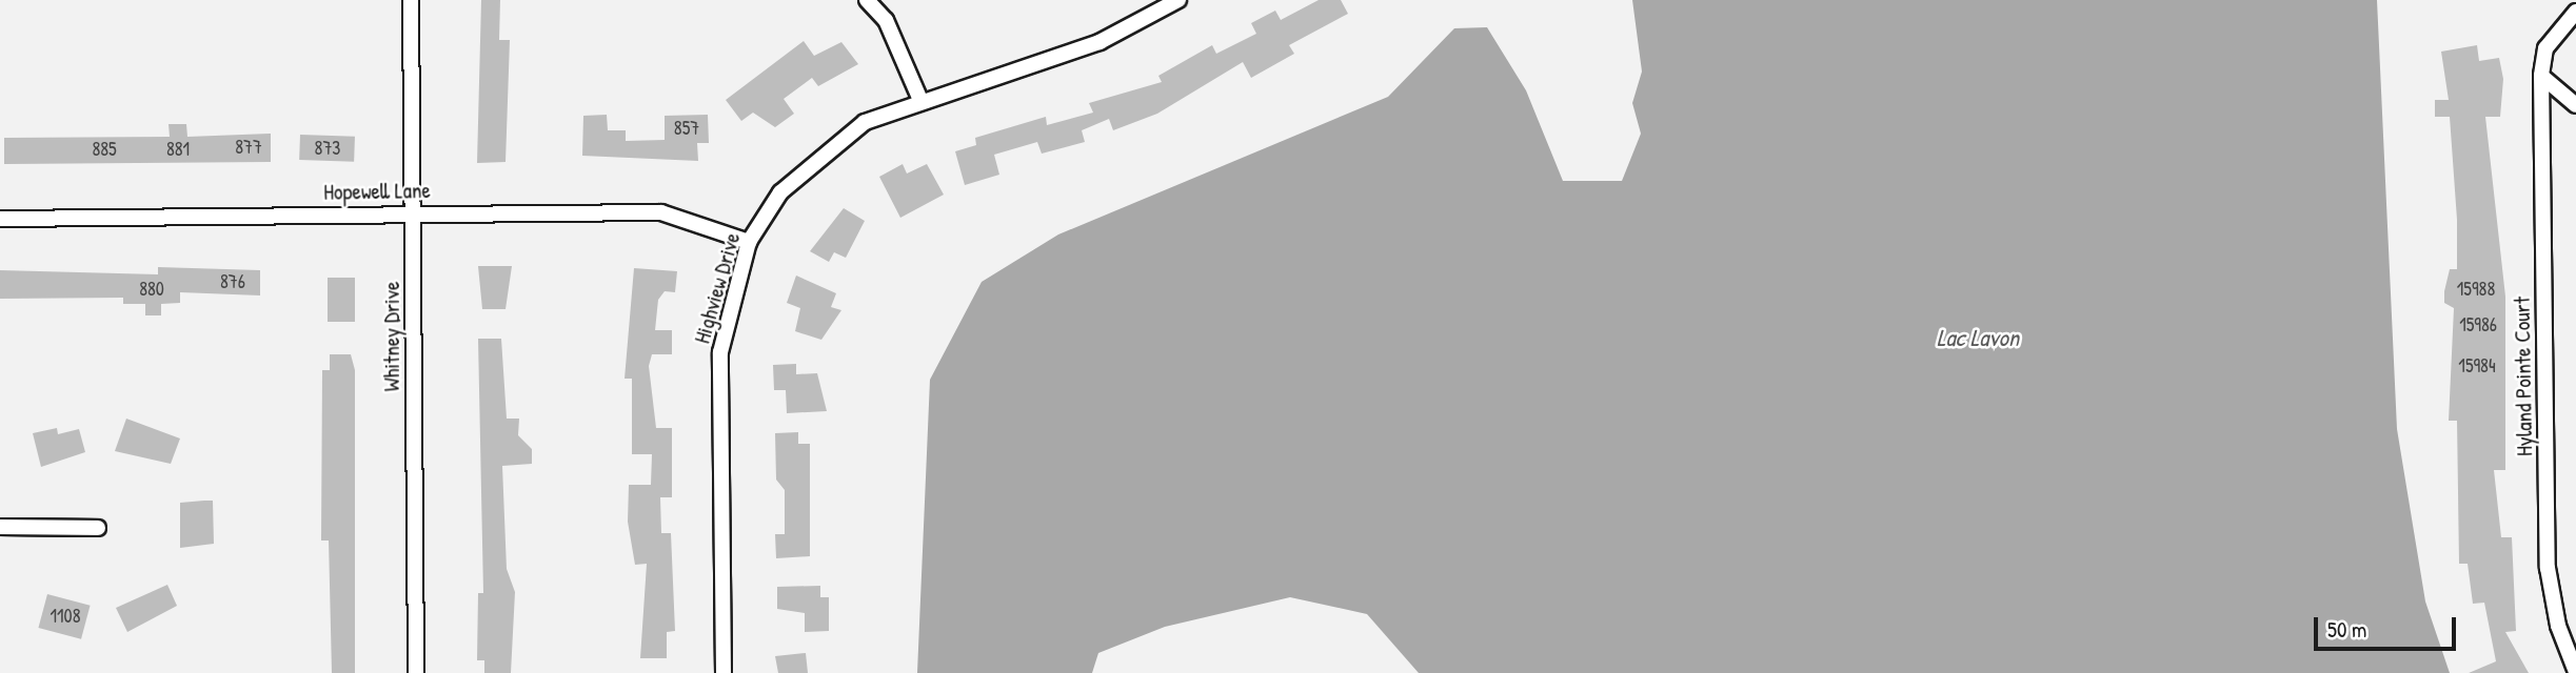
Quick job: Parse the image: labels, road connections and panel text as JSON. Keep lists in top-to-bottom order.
{
  "streets": {
    "street": [
      "Hopewell Lane",
      "Highview Drive",
      "Whitney Drive",
      "Hyland Pointe Court"
    ]
  },
  "crossings": [
    ["Hopewell Lane", "Highview Drive"],
    ["Hopewell Lane", "Whitney Drive"]
  ],
  "water": ["Lac Lavon"],
  "house_numbers": [
    "857",
    "877",
    "873",
    "885",
    "881",
    "876",
    "880",
    "15988",
    "15986",
    "15984",
    "1108"
  ],
  "scale_bar": "50 m"
}
